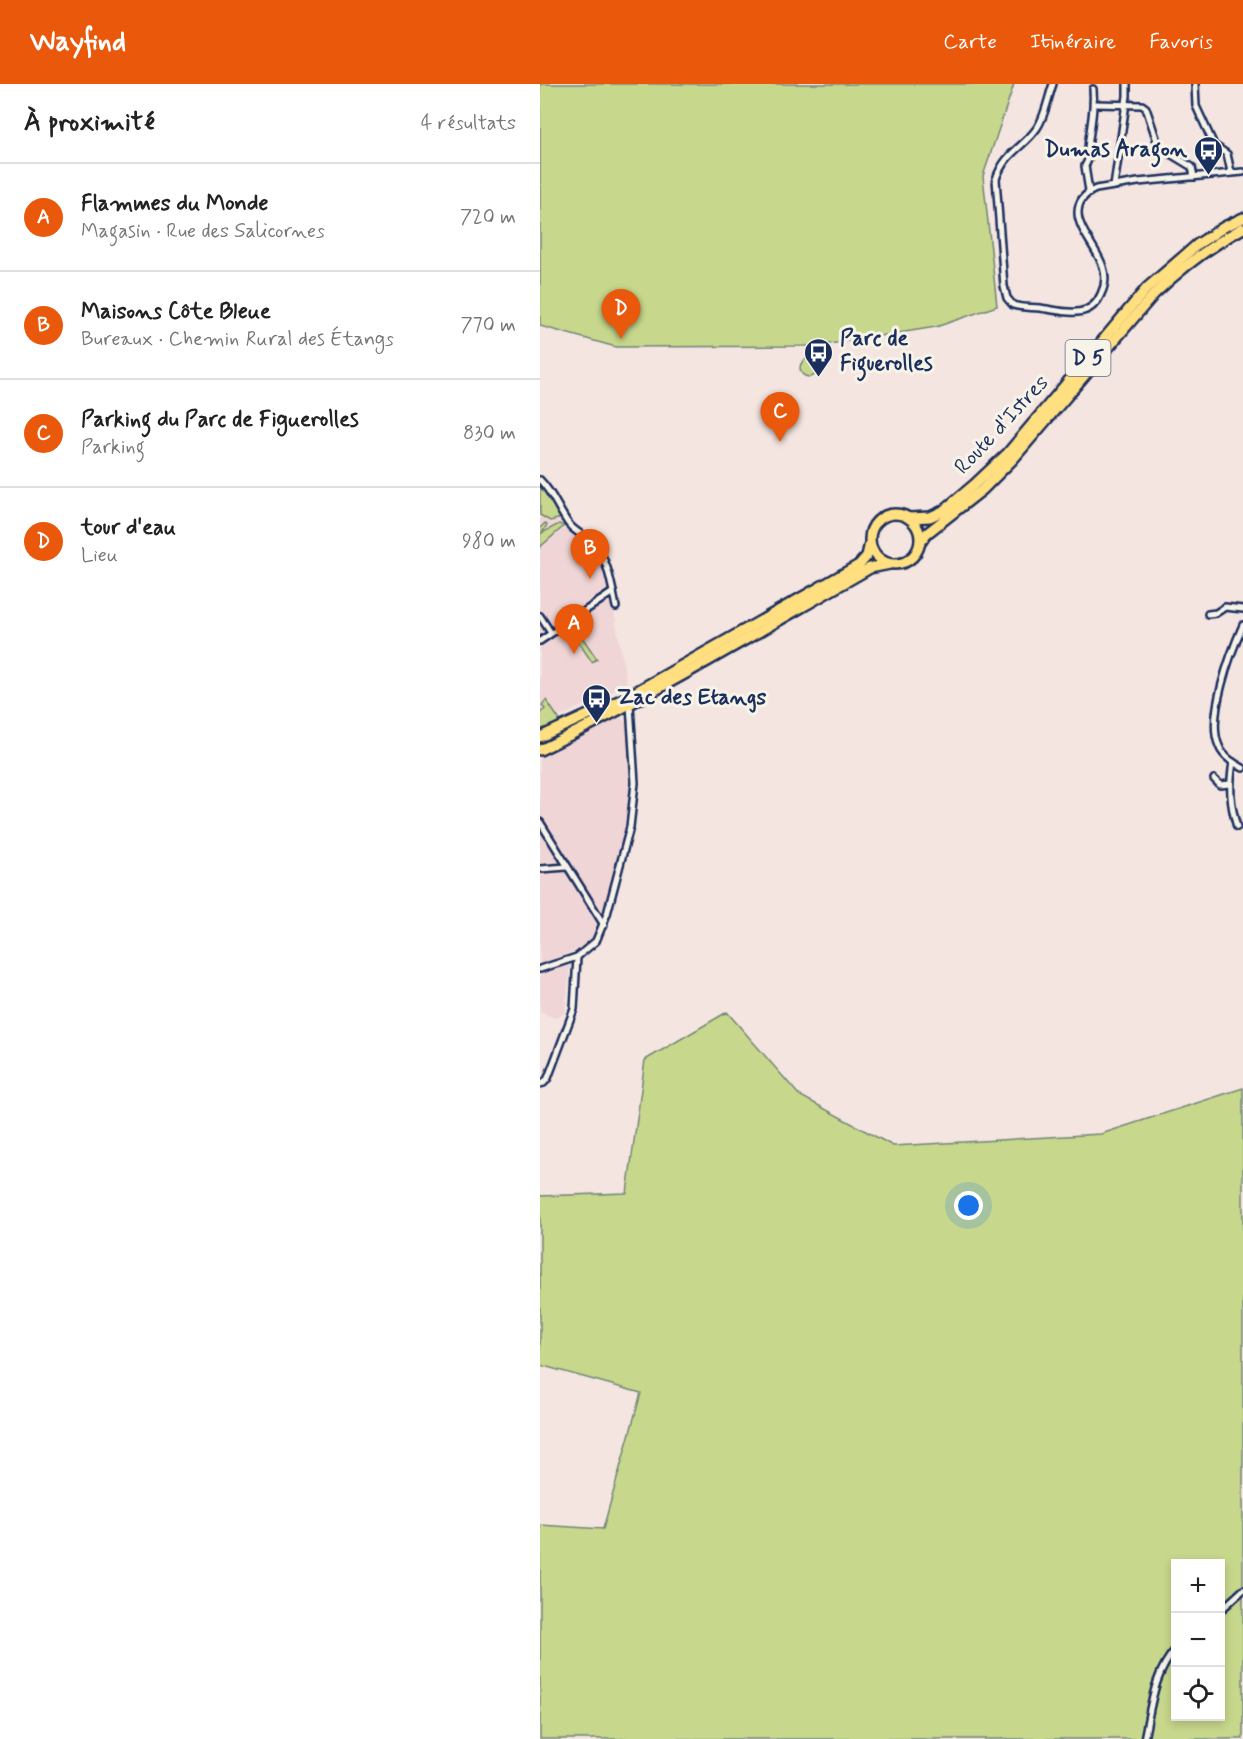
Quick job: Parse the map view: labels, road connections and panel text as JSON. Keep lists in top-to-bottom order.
{
  "streets": {
    "main road": ["D 5", "Route d'Istres"]
  },
  "places": {
    "bus stop": ["Dumas Aragon", "Parc de Figuerolles", "Zac des Etangs"]
  },
  "page": {
    "header": "Wayfind",
    "nav": ["Carte", "Itinéraire", "Favoris"],
    "heading": ["À proximité", "4 résultats"],
    "list": [
      {
        "mark": "A",
        "name": "Flammes du Monde",
        "note": "Magasin · Rue des Salicornes",
        "value": "720 m"
      },
      {
        "mark": "B",
        "name": "Maisons Côte Bleue",
        "note": "Bureaux · Chemin Rural des Étangs",
        "value": "770 m"
      },
      {
        "mark": "C",
        "name": "Parking du Parc de Figuerolles",
        "note": "Parking",
        "value": "830 m"
      },
      {
        "mark": "D",
        "name": "tour d'eau",
        "note": "Lieu",
        "value": "980 m"
      }
    ],
    "pins": [
      "D",
      "C",
      "B",
      "A"
    ],
    "map_buttons": ["+", "−"]
  }
}
